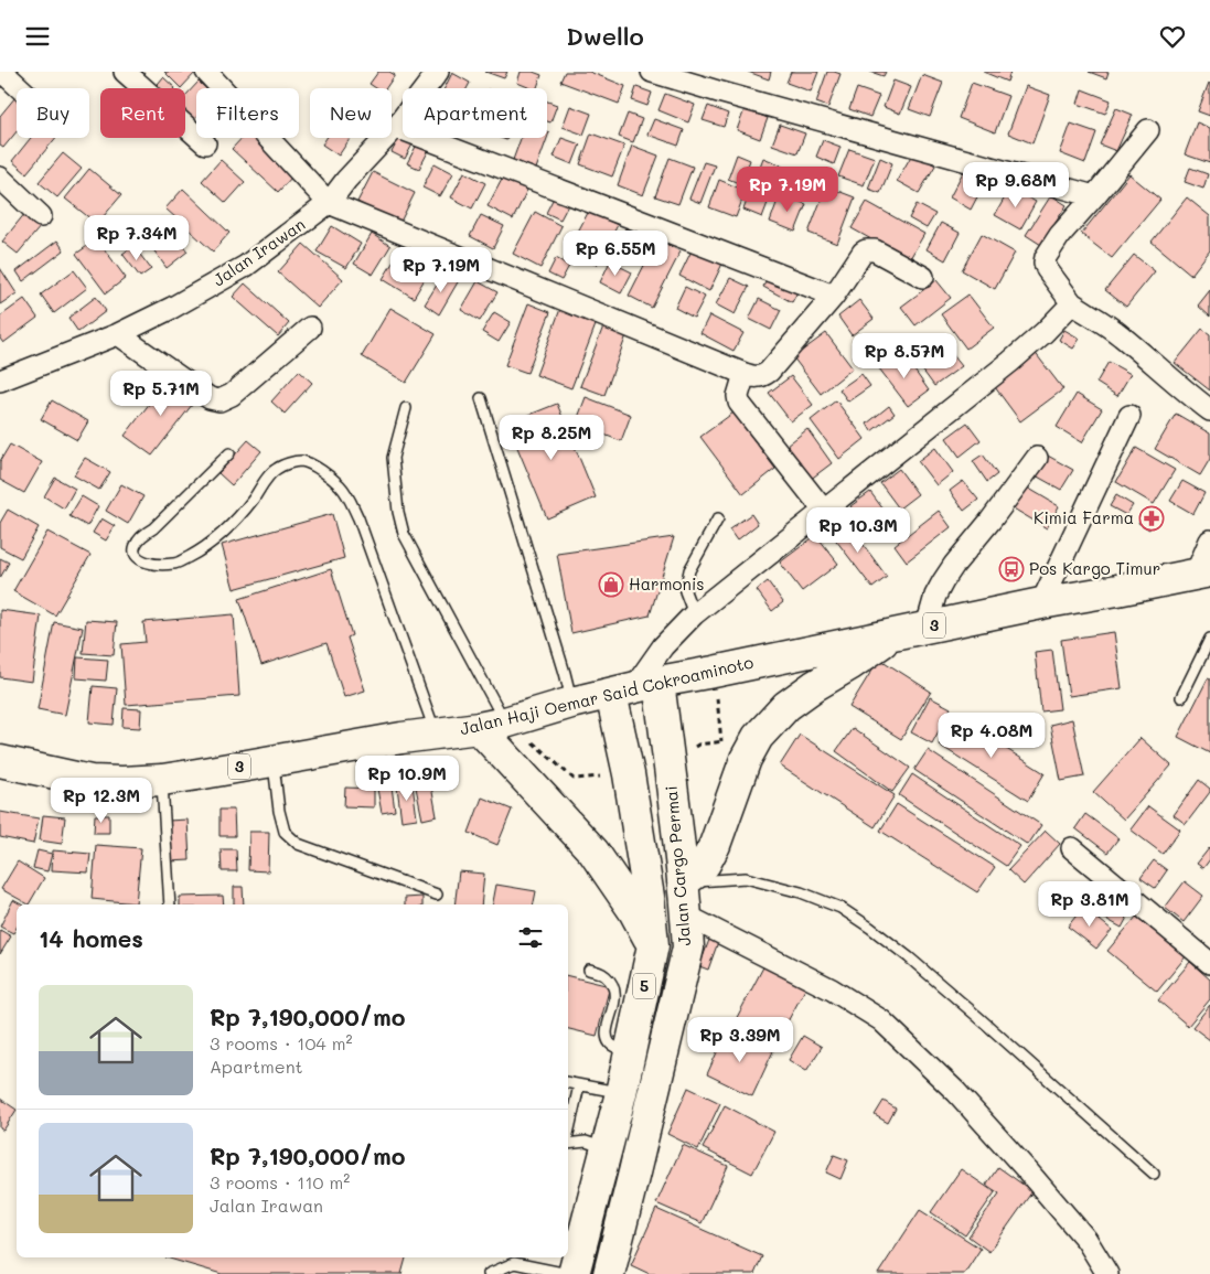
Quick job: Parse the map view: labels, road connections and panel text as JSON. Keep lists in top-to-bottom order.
{
  "streets": {
    "highway": [
      "3",
      "Jalan Haji Oemar Said Cokroaminoto",
      "Jalan Cargo Permai",
      "5"
    ],
    "street": ["Jalan Irawan"]
  },
  "crossings": [
    ["Jalan Haji Oemar Said Cokroaminoto", "Jalan Cargo Permai"]
  ],
  "places": {
    "pharmacy": ["Kimia Farma"],
    "bus stop": ["Pos Kargo Timur"],
    "shop": ["Harmonis"]
  },
  "page": {
    "header": "Dwello",
    "chip": [
      "Buy",
      "Rent",
      "Filters",
      "New",
      "Apartment"
    ],
    "price": [
      "Rp 9.68M",
      "Rp 7.19M",
      "Rp 7.34M",
      "Rp 6.55M",
      "Rp 7.19M",
      "Rp 8.57M",
      "Rp 5.71M",
      "Rp 8.25M",
      "Rp 10.3M",
      "Rp 4.08M",
      "Rp 10.9M",
      "Rp 12.3M",
      "Rp 3.81M",
      "Rp 3.39M"
    ],
    "heading": "14 homes",
    "list": [
      {
        "name": "Rp 7,190,000/mo",
        "note": "3 rooms · 104 m² · Apartment"
      },
      {
        "name": "Rp 7,190,000/mo",
        "note": "3 rooms · 110 m² · Jalan Irawan"
      }
    ]
  }
}
